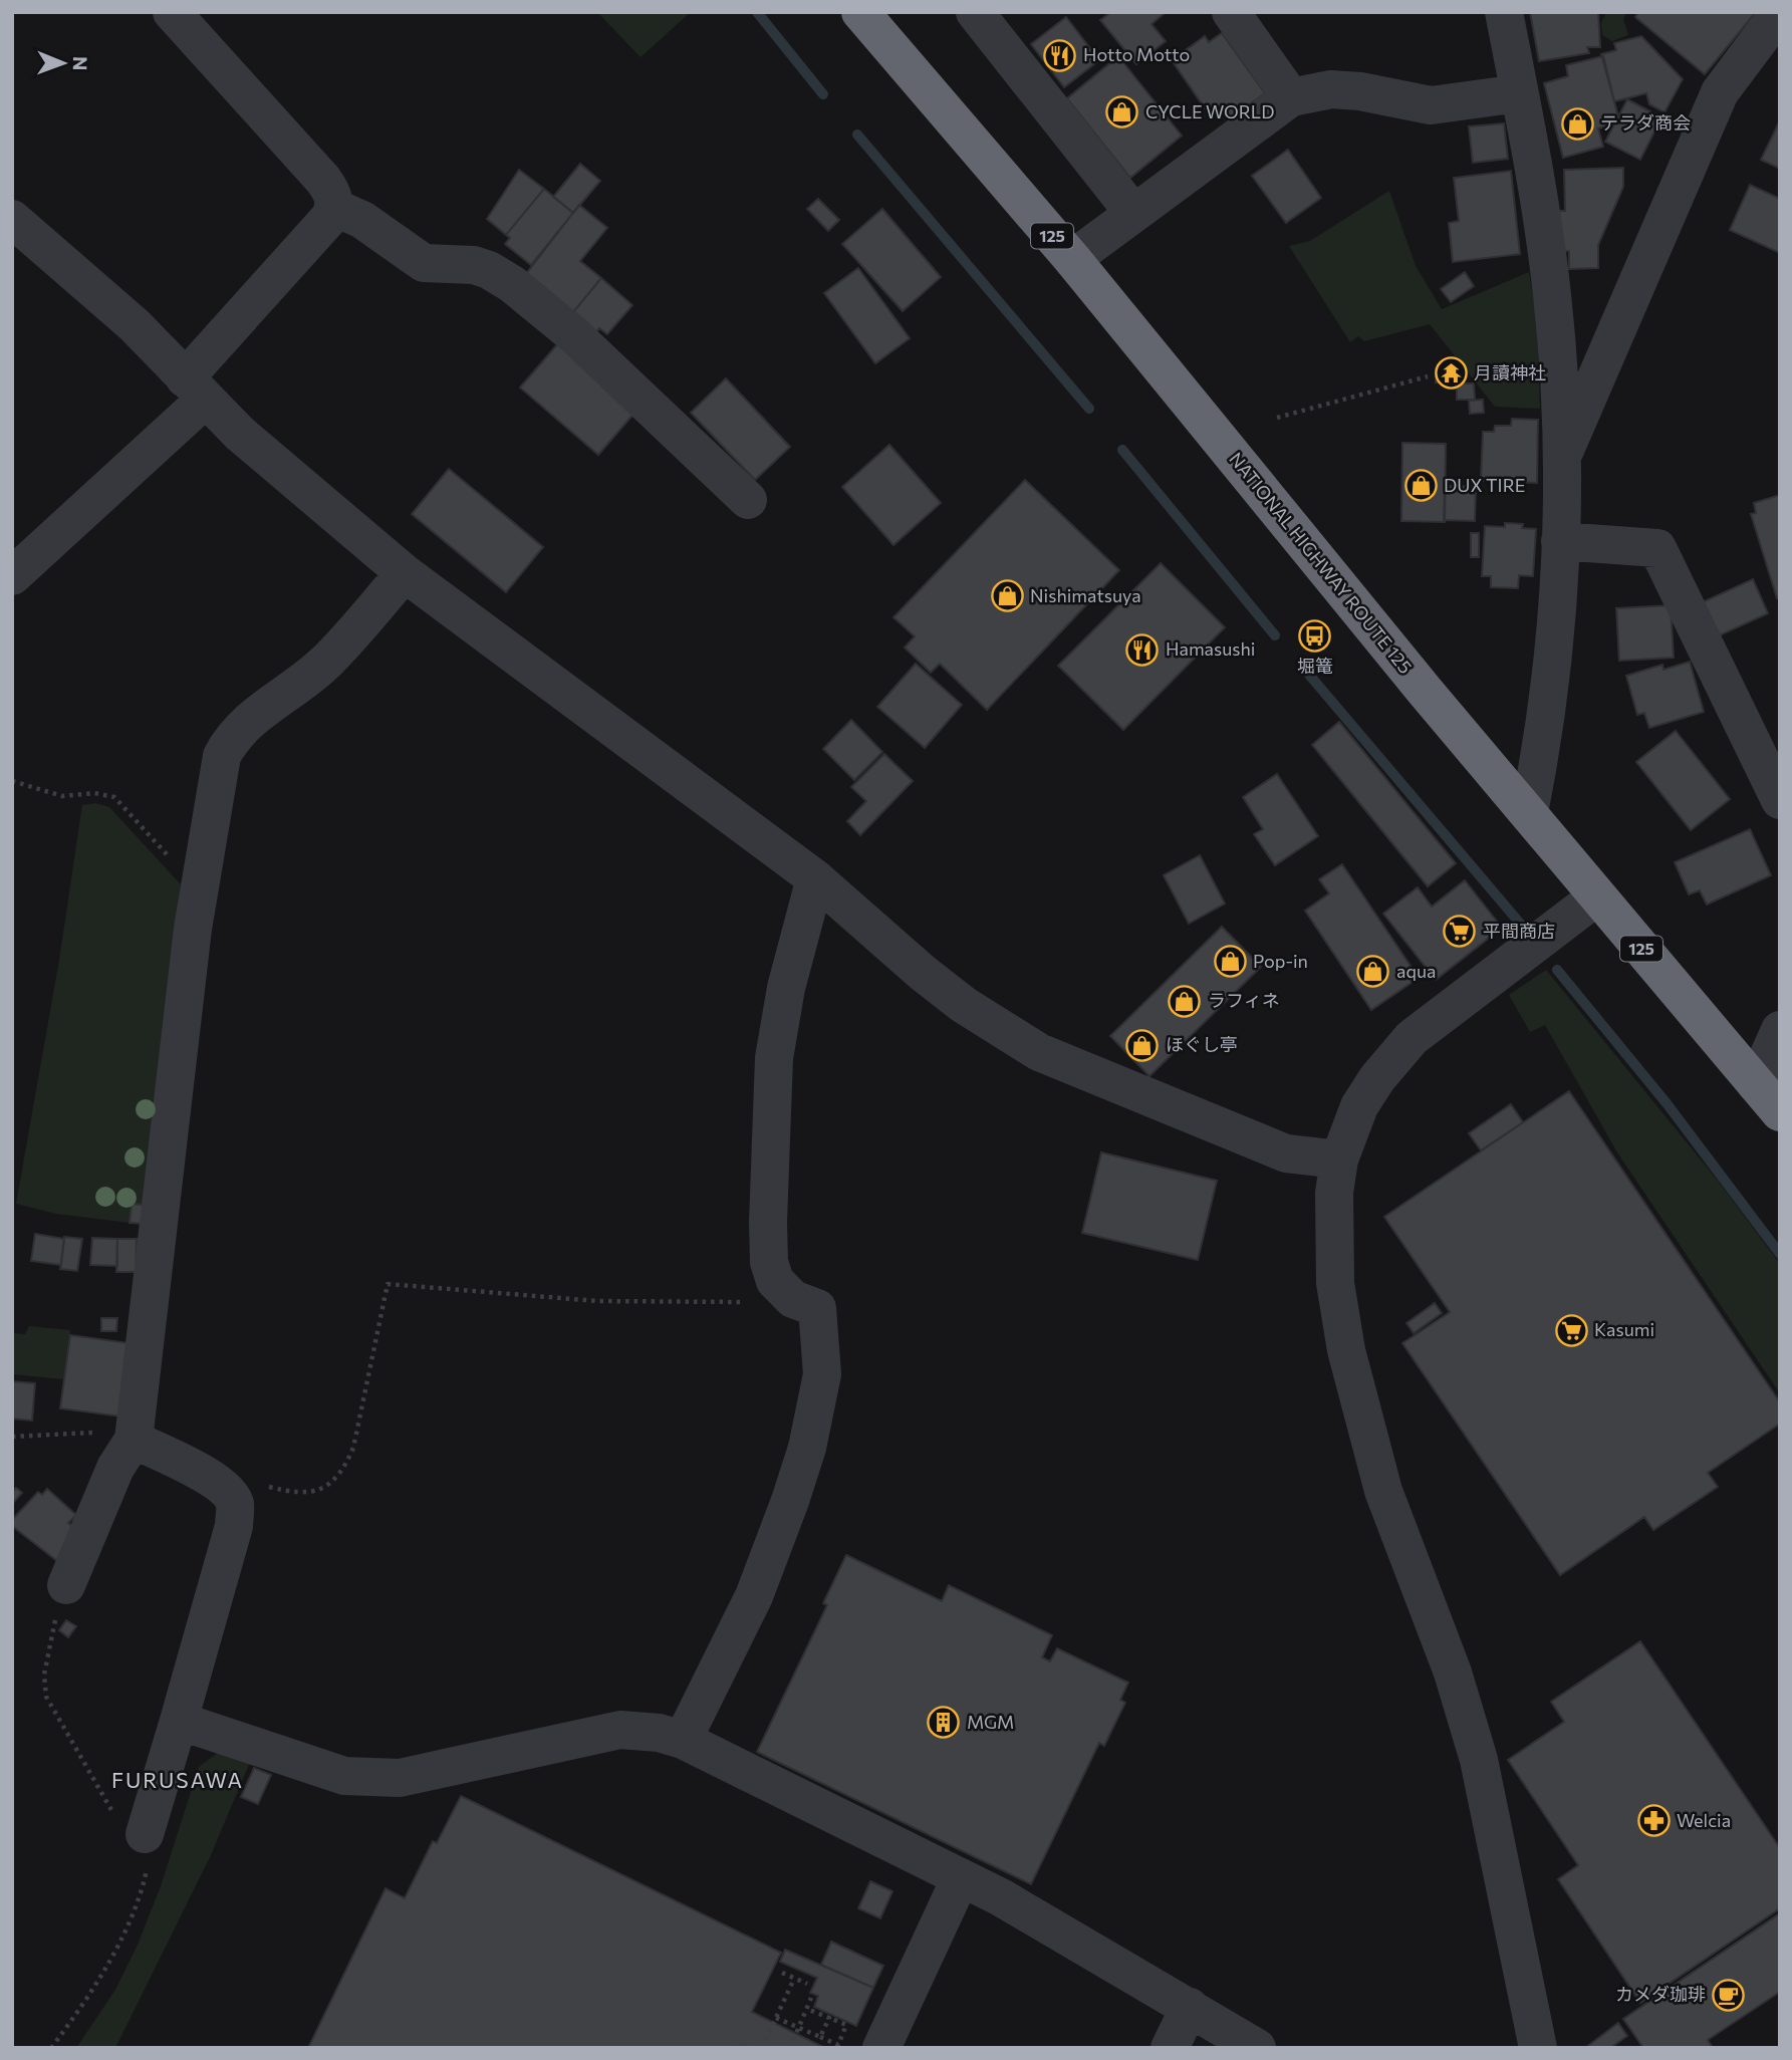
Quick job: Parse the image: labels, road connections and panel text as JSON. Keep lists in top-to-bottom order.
{
  "streets": {
    "highway": ["125", "NATIONAL HIGHWAY ROUTE 125"]
  },
  "districts": ["FURUSAWA"],
  "places": {
    "restaurant": ["Hotto Motto", "Hamasushi"],
    "shop": [
      "CYCLE WORLD",
      "テラダ商会",
      "DUX TIRE",
      "Nishimatsuya",
      "Pop-in",
      "aqua",
      "ラフィネ",
      "ほぐし亭"
    ],
    "temple": ["月讀神社"],
    "bus stop": ["堀篭"],
    "supermarket": ["平間商店", "Kasumi"],
    "building": ["MGM"],
    "pharmacy": ["Welcia"],
    "cafe": ["カメダ珈琲"]
  },
  "north": "right"
}
